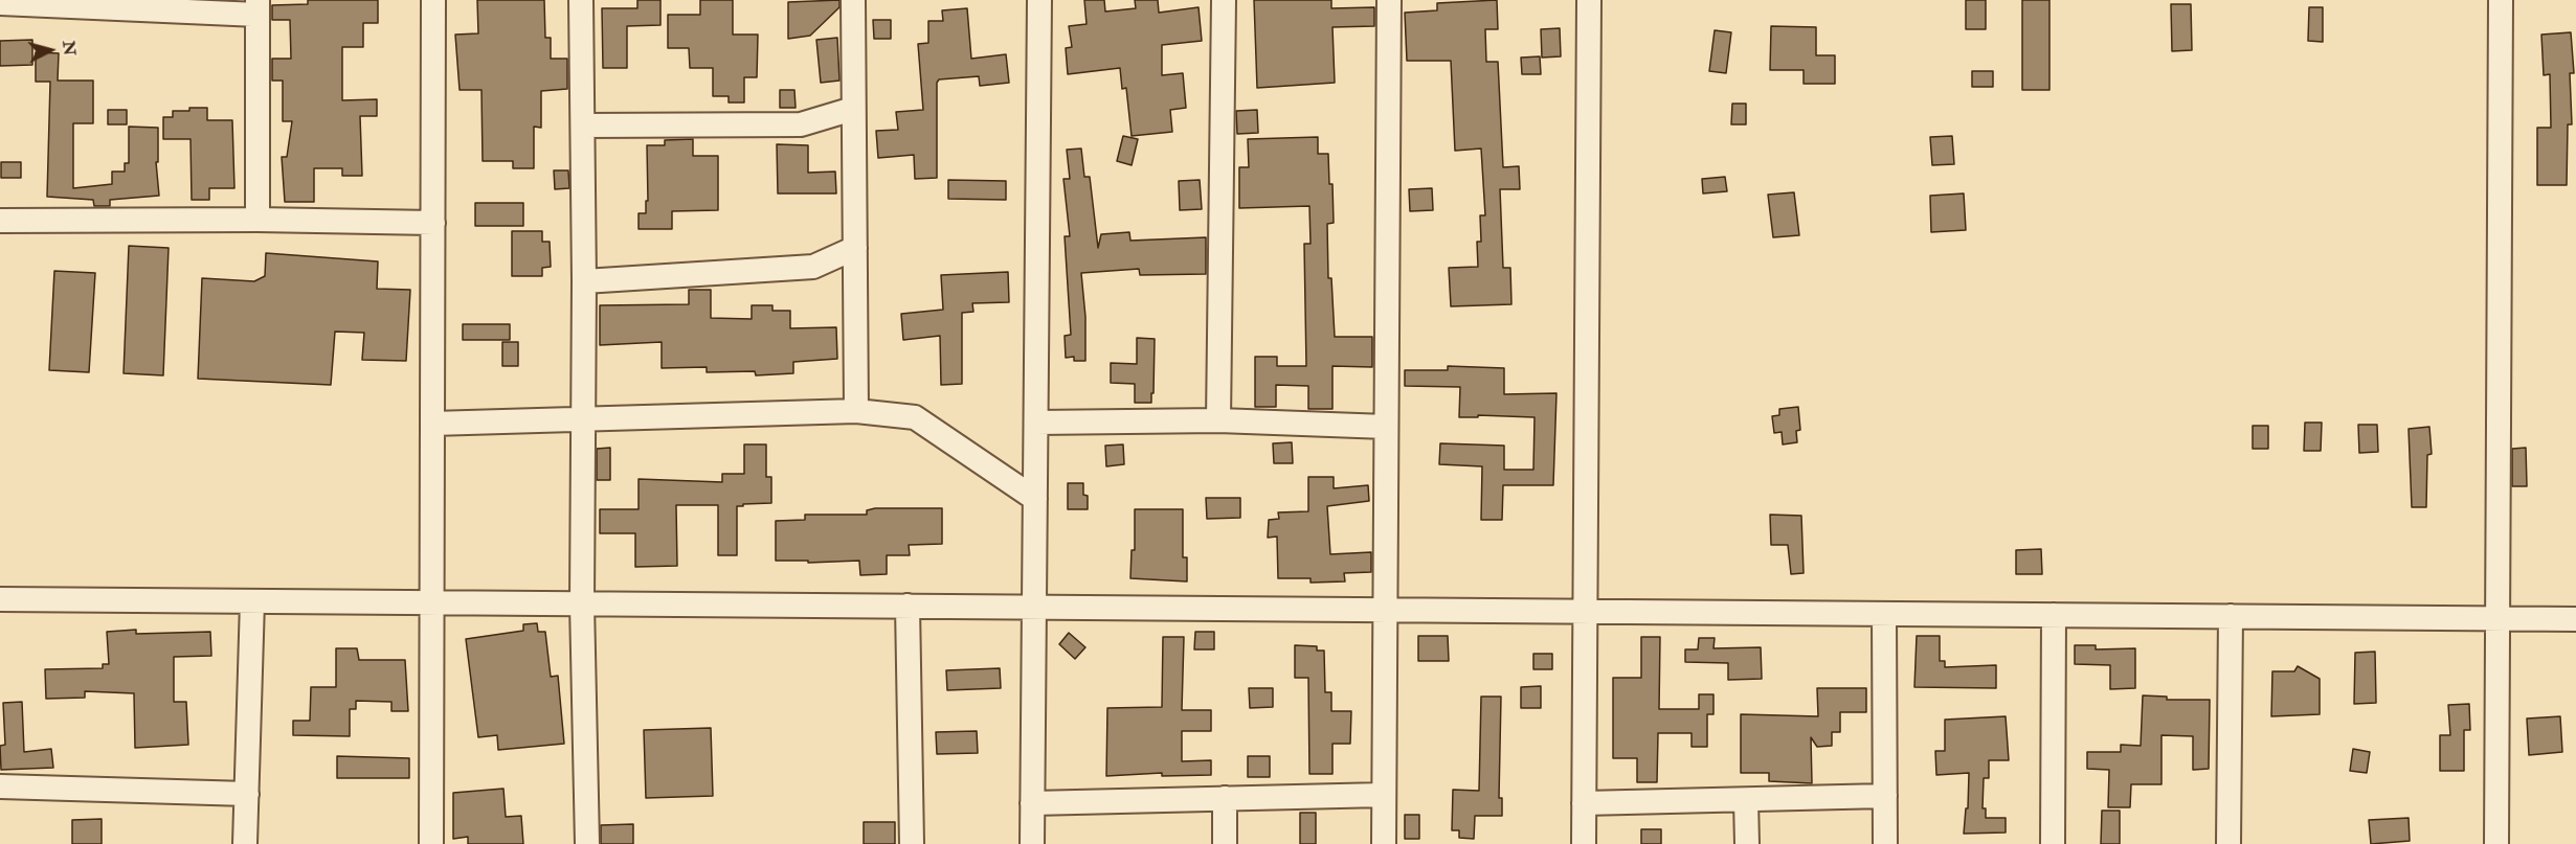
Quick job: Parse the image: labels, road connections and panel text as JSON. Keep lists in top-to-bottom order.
{
  "north": "right"
}
